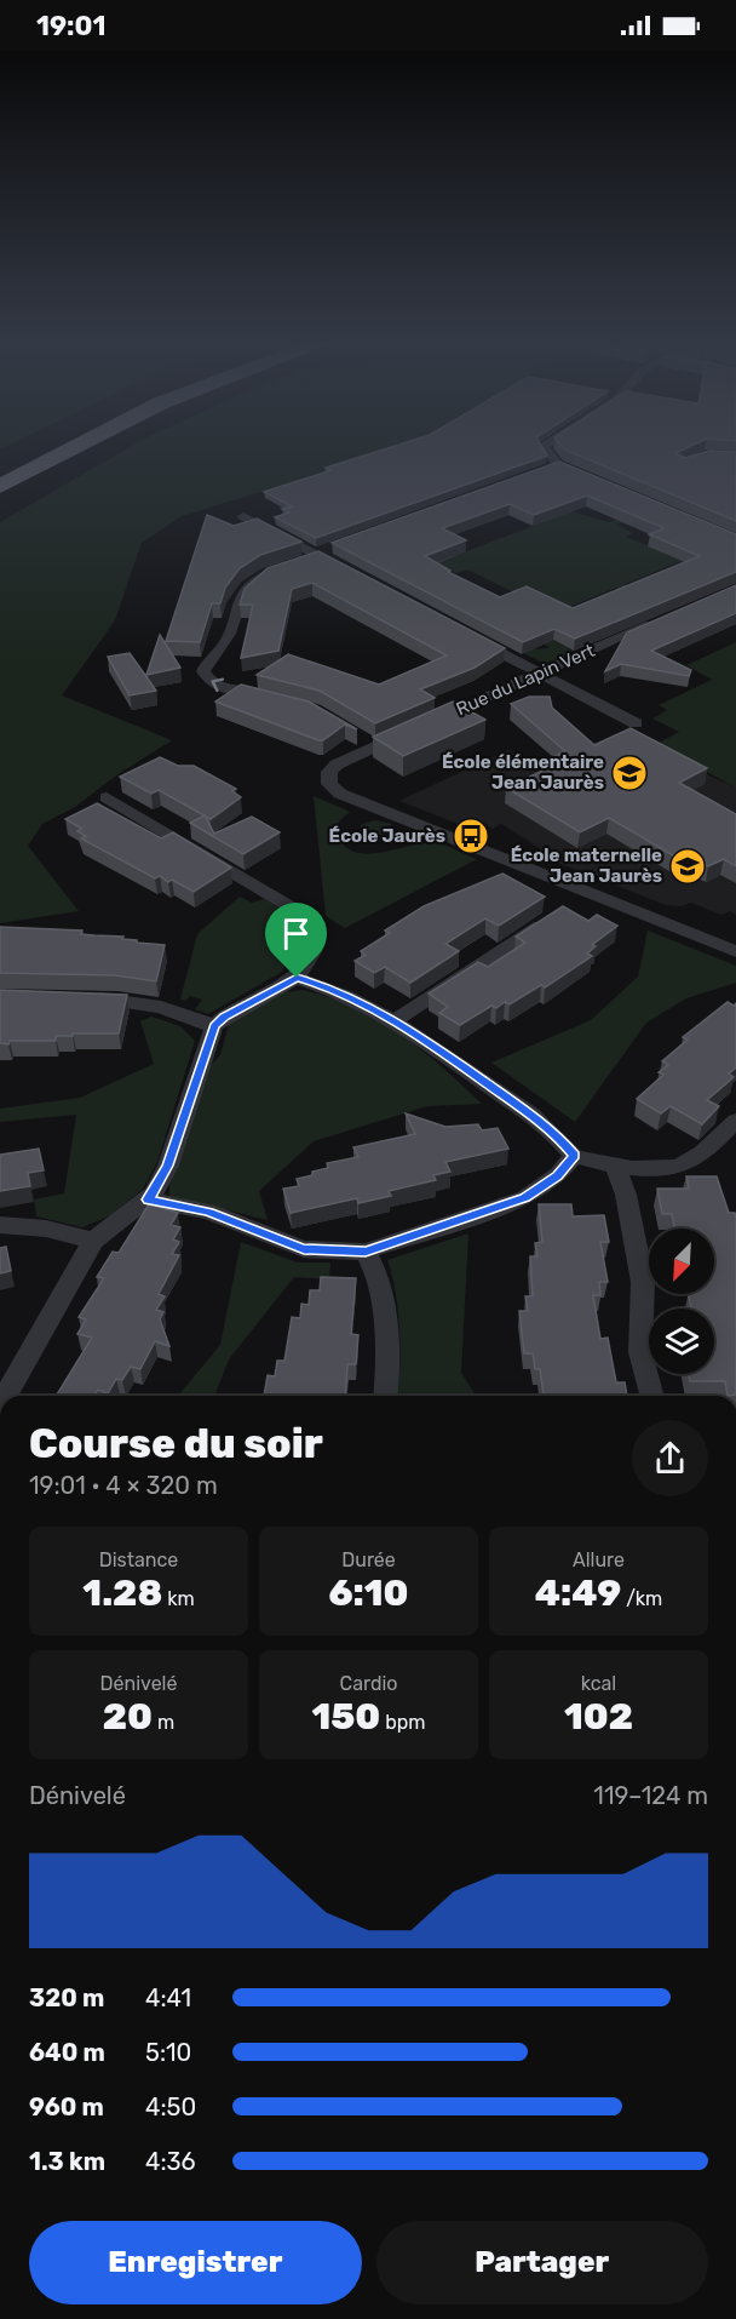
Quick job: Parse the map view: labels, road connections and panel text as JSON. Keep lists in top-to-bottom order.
{
  "streets": {
    "street": ["Rue du Lapin Vert"]
  },
  "places": {
    "school or university": ["École élémentaire Jean Jaurès", "École maternelle Jean Jaurès"],
    "bus stop": ["École Jaurès"]
  },
  "north": "bottom left",
  "page": {
    "status": "19:01",
    "heading": ["Course du soir", "19:01 · 4 × 320 m"],
    "stats": [
      ["Distance", "1.28 km"],
      ["Durée", "6:10"],
      ["Allure", "4:49 /km"],
      ["Dénivelé", "20 m"],
      ["Cardio", "150 bpm"],
      ["kcal", "102"]
    ],
    "chart": ["Dénivelé", "119–124 m"],
    "list": [
      {
        "name": "320 m",
        "note": "4:41"
      },
      {
        "name": "640 m",
        "note": "5:10"
      },
      {
        "name": "960 m",
        "note": "4:50"
      },
      {
        "name": "1.3 km",
        "note": "4:36"
      }
    ],
    "buttons": ["Enregistrer", "Partager"]
  }
}
